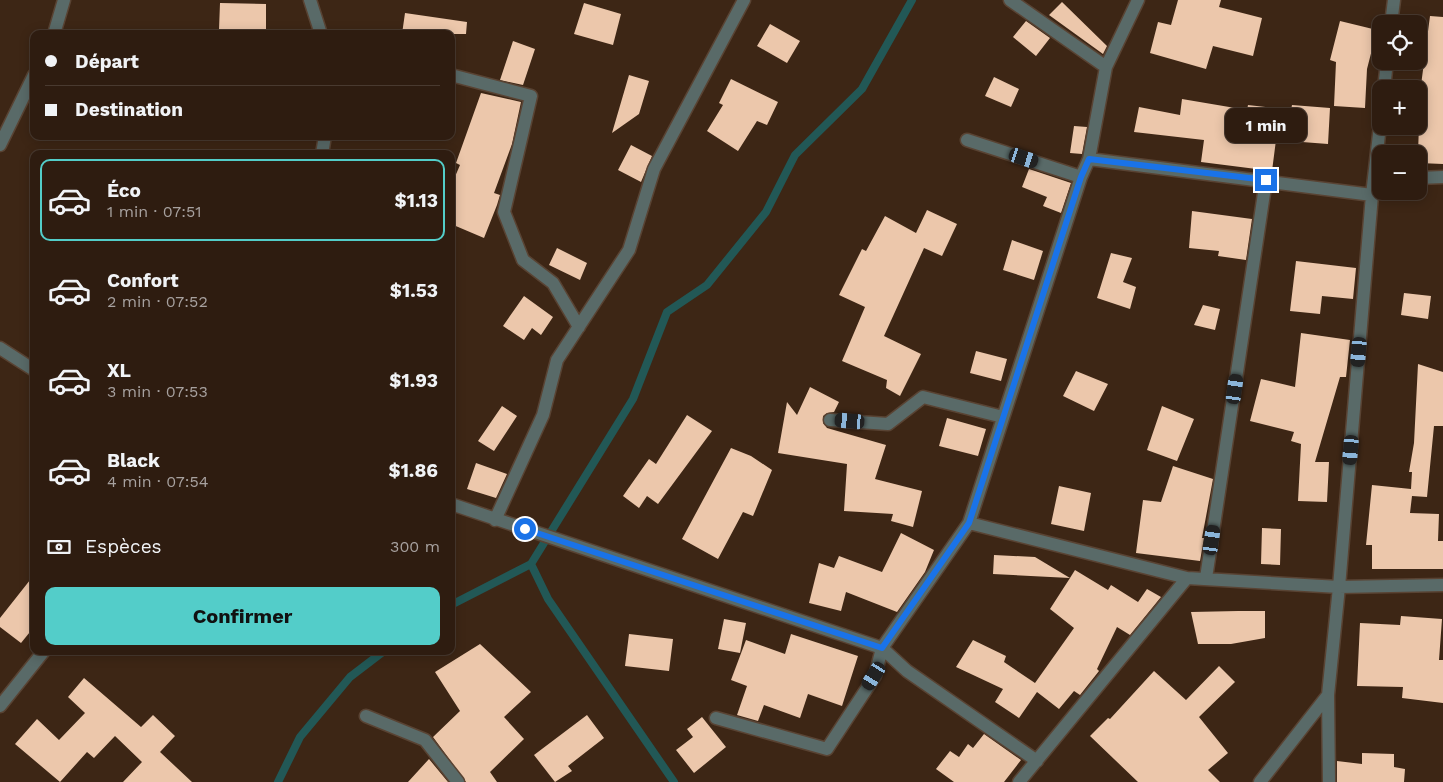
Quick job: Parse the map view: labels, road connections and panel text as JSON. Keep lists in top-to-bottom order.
{
  "page": {
    "map_buttons": ["+", "−"],
    "banner": ["Départ", "Destination"],
    "bubble": "1 min",
    "list": [
      {
        "name": "Éco",
        "note": "1 min · 07:51",
        "value": "$1.13"
      },
      {
        "name": "Confort",
        "note": "2 min · 07:52",
        "value": "$1.53"
      },
      {
        "name": "XL",
        "note": "3 min · 07:53",
        "value": "$1.93"
      },
      {
        "name": "Black",
        "note": "4 min · 07:54",
        "value": "$1.86"
      }
    ],
    "pay": ["Espèces", "300 m"],
    "buttons": "Confirmer"
  }
}
